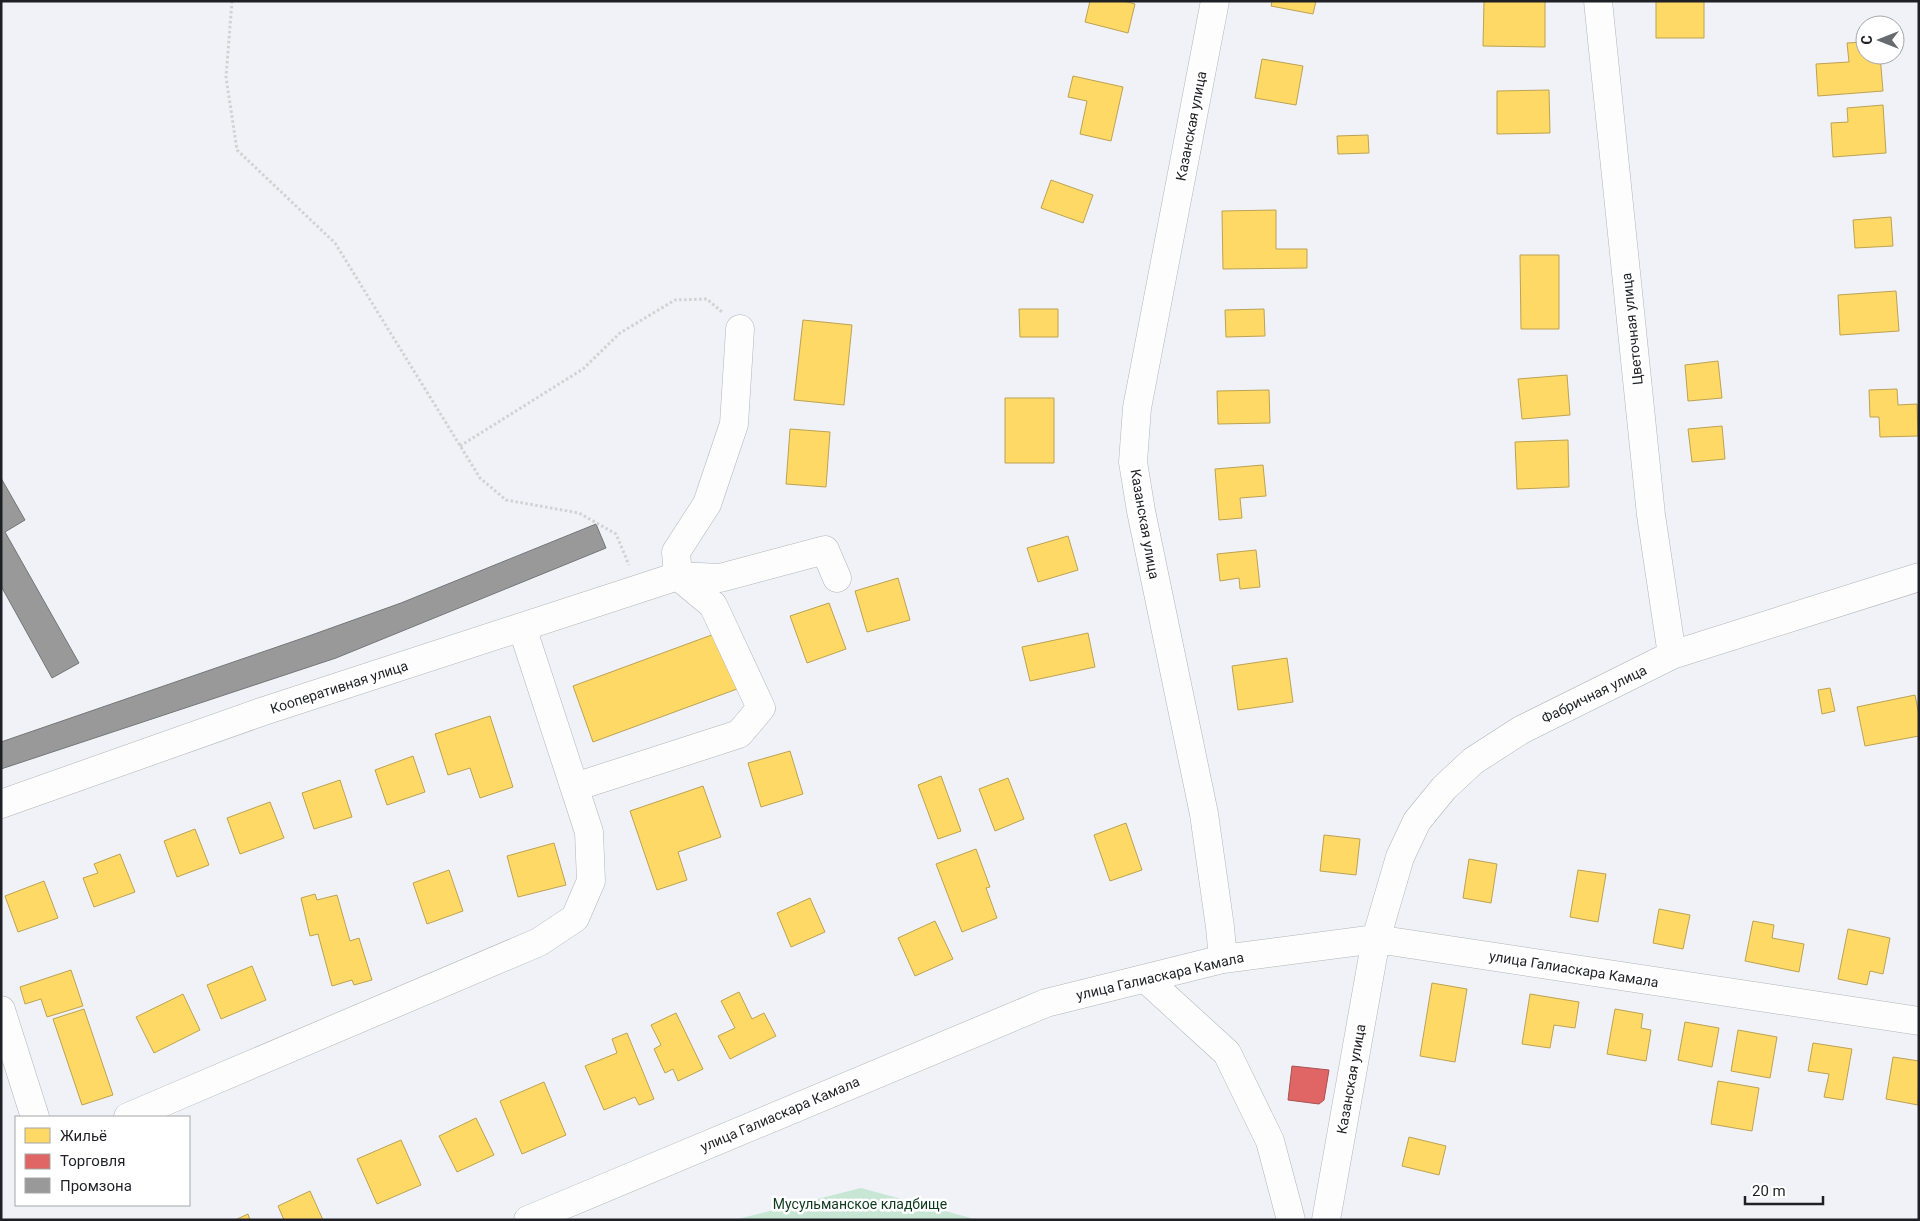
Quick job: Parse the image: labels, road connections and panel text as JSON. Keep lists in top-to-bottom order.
{
  "streets": {
    "street": [
      "Казанская улица",
      "Цветочная улица",
      "Кооперативная улица",
      "Фабричная улица",
      "улица Галиаскара Камала"
    ]
  },
  "crossings": [
    ["Казанская улица", "Фабричная улица"],
    ["Казанская улица", "улица Галиаскара Камала"],
    ["Цветочная улица", "Фабричная улица"],
    ["Фабричная улица", "улица Галиаскара Камала"]
  ],
  "parks": ["Мусульманское кладбище"],
  "legend": ["Жильё", "Торговля", "Промзона"],
  "scale_bar": "20 m",
  "north": "left"
}
